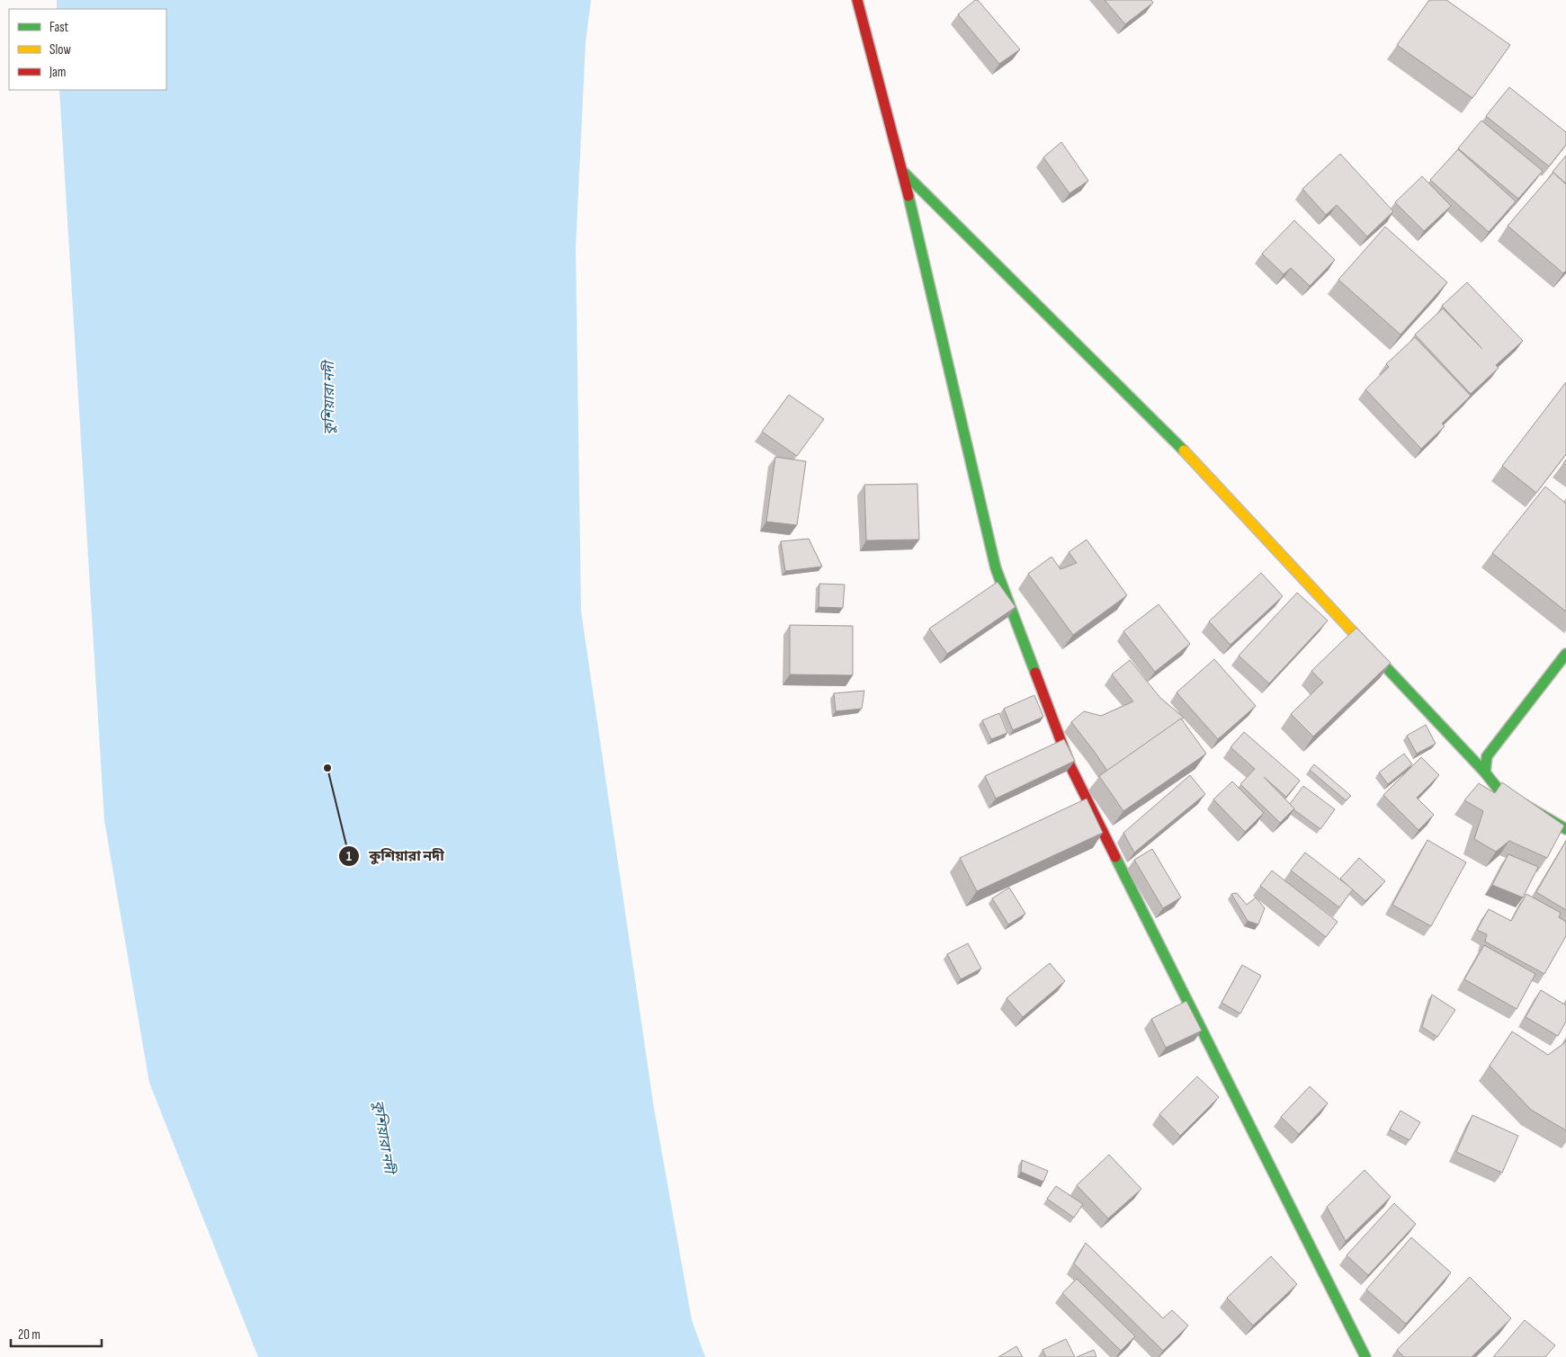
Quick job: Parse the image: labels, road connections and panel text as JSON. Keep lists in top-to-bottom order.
{
  "water": ["কুশিয়ারা নদী"],
  "places": ["কুশিয়ারা নদী"],
  "legend": ["Fast", "Slow", "Jam"],
  "scale_bar": "20 m"
}
